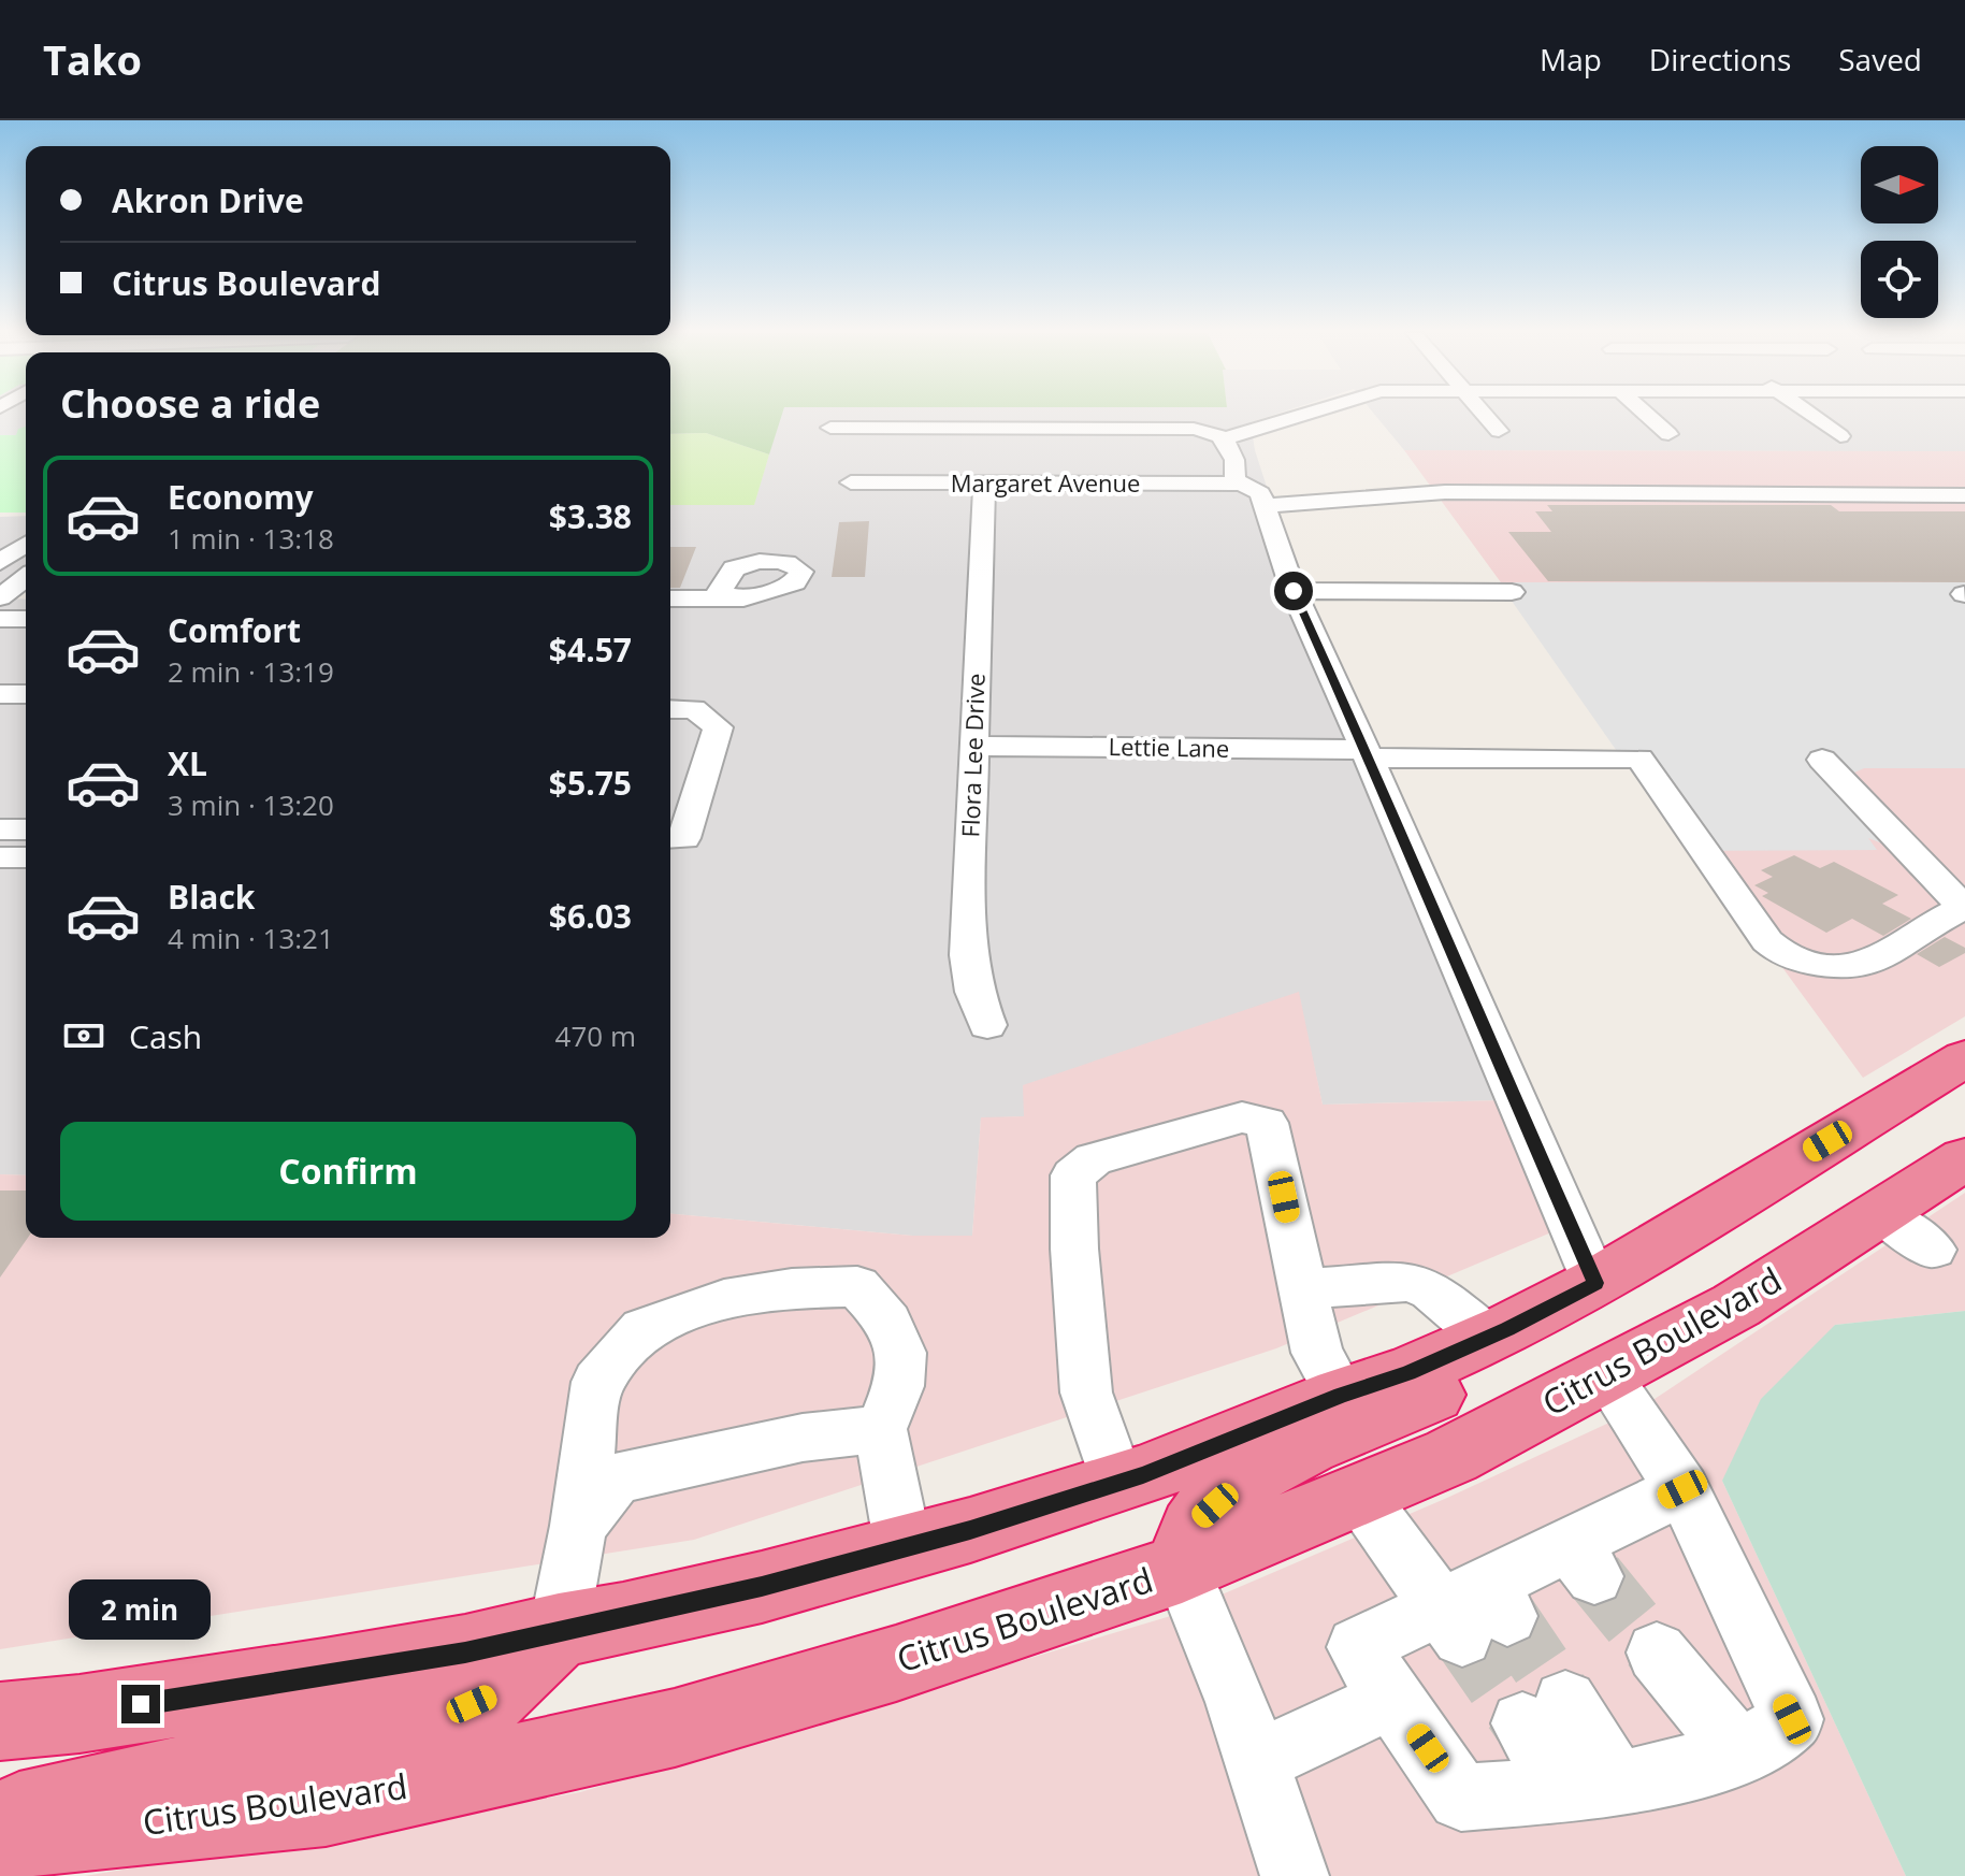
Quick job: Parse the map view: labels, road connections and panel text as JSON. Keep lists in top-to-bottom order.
{
  "streets": {
    "highway": ["Citrus Boulevard"],
    "street": ["Margaret Avenue", "Lettie Lane", "Flora Lee Drive"]
  },
  "crossings": [
    ["Margaret Avenue", "Flora Lee Drive"],
    ["Lettie Lane", "Flora Lee Drive"]
  ],
  "north": "right",
  "page": {
    "header": "Tako",
    "nav": ["Map", "Directions", "Saved"],
    "banner": ["Akron Drive", "Citrus Boulevard"],
    "heading": "Choose a ride",
    "list": [
      {
        "name": "Economy",
        "note": "1 min · 13:18",
        "value": "$3.38"
      },
      {
        "name": "Comfort",
        "note": "2 min · 13:19",
        "value": "$4.57"
      },
      {
        "name": "XL",
        "note": "3 min · 13:20",
        "value": "$5.75"
      },
      {
        "name": "Black",
        "note": "4 min · 13:21",
        "value": "$6.03"
      }
    ],
    "pay": ["Cash", "470 m"],
    "buttons": "Confirm",
    "bubble": "2 min"
  }
}
